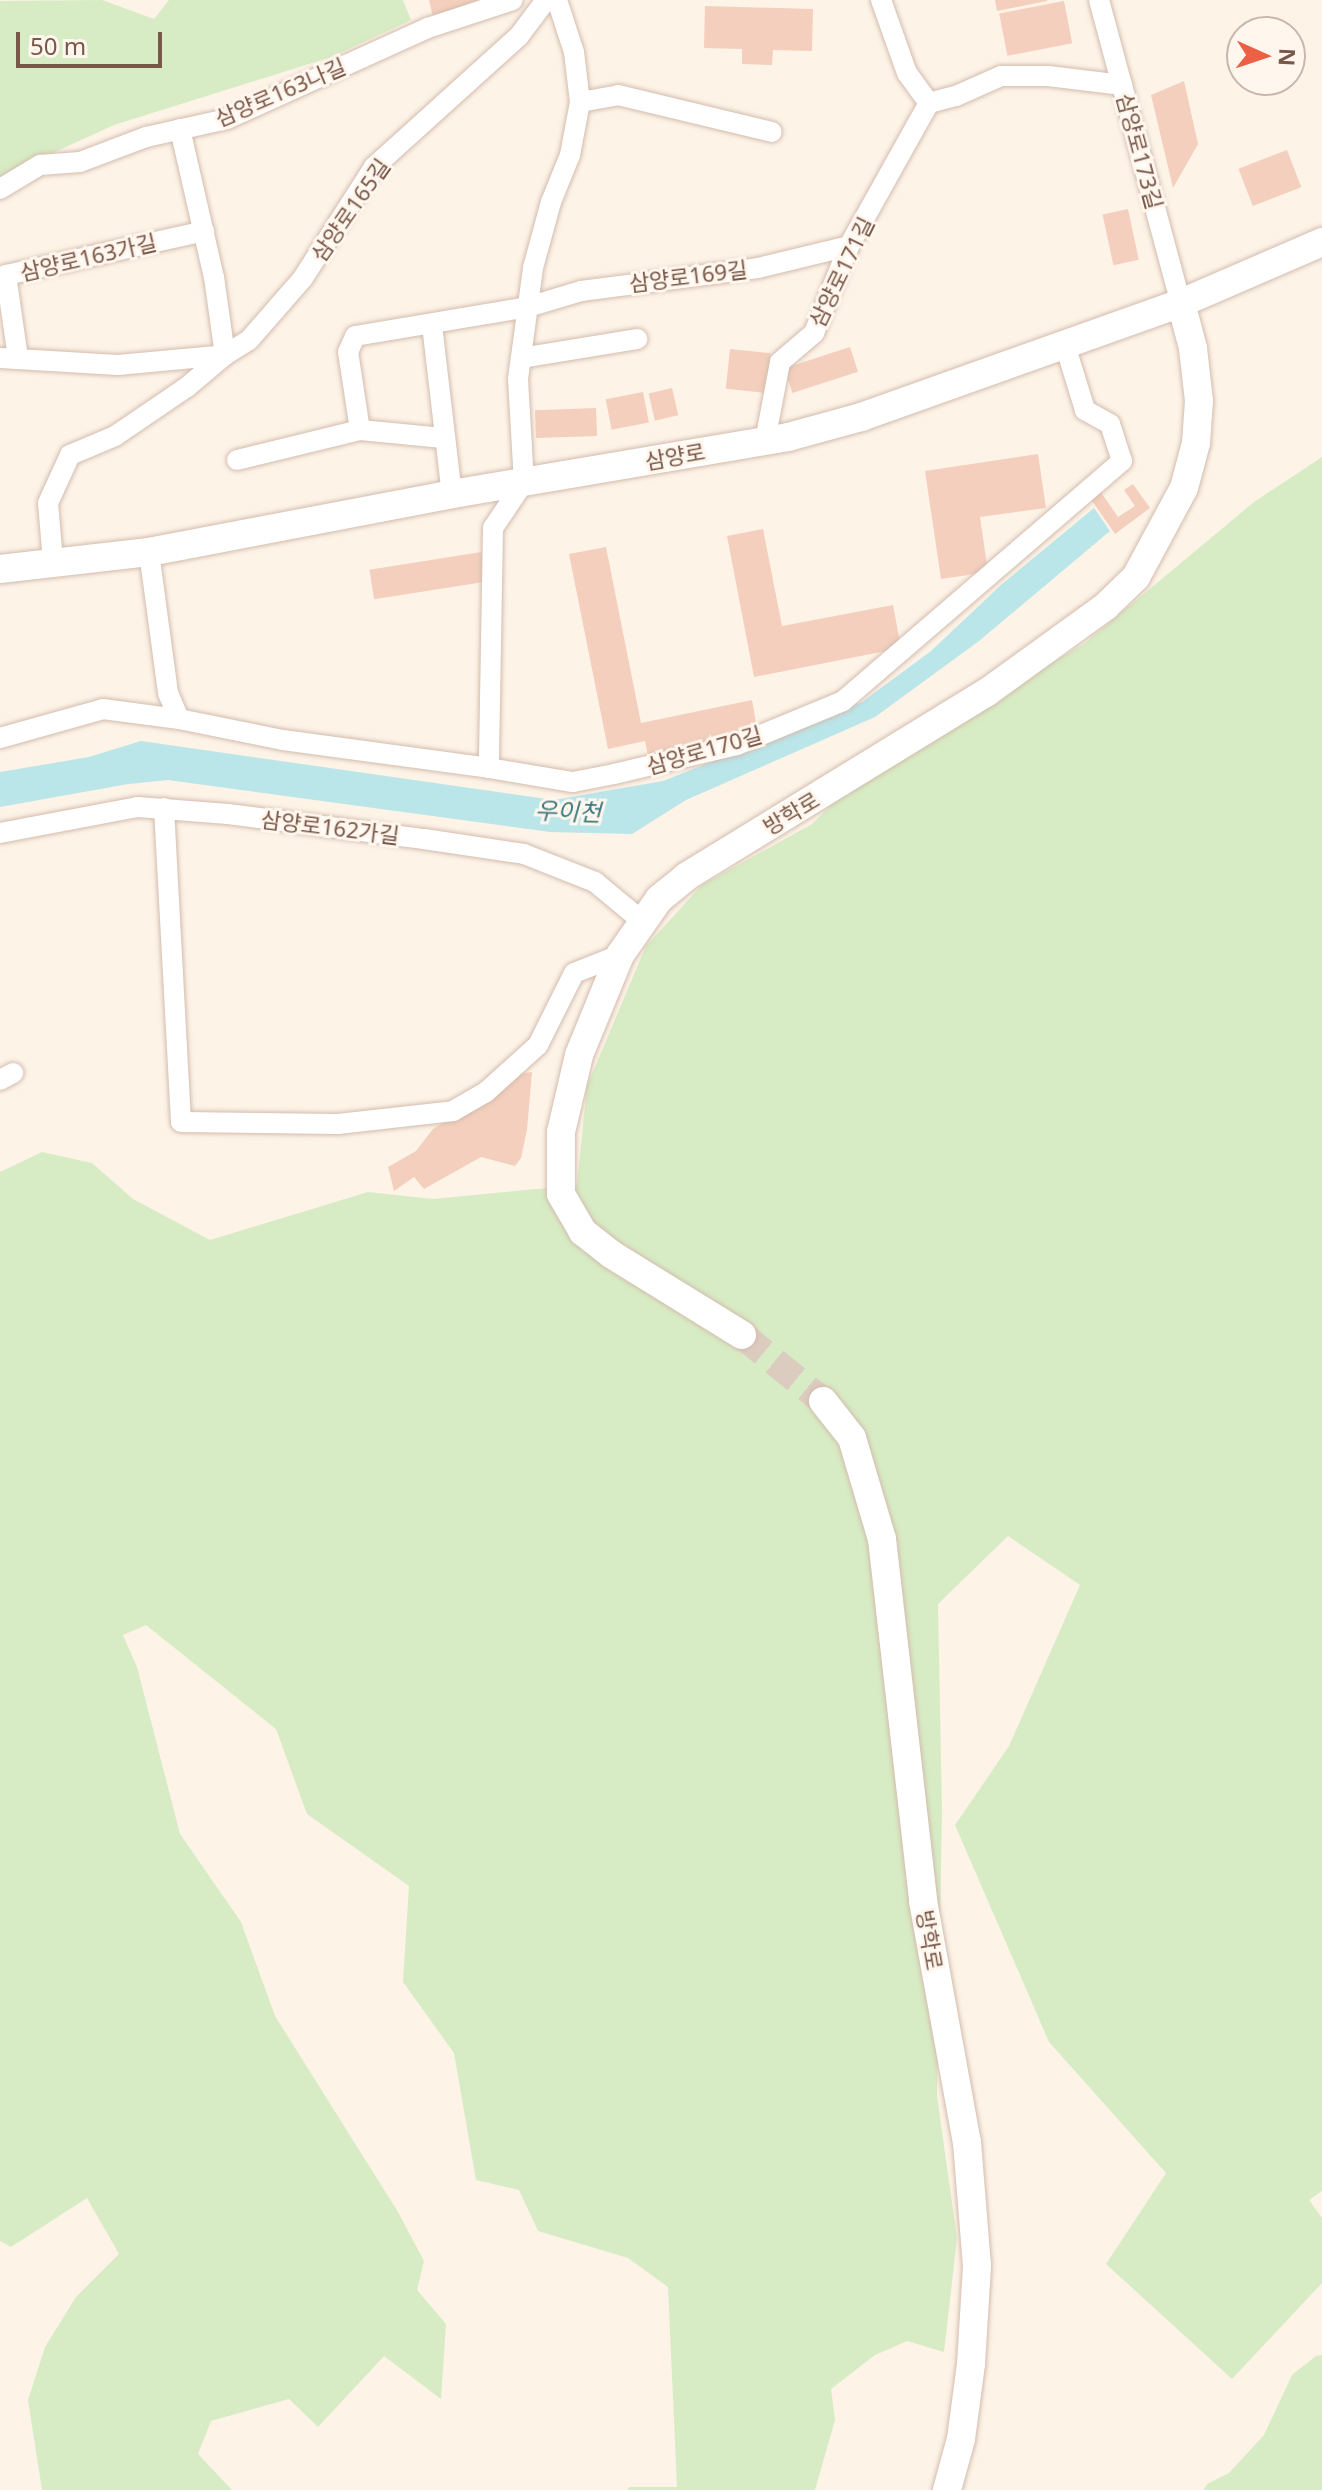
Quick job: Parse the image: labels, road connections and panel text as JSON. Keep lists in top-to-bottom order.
{
  "streets": {
    "main road": ["삼양로", "방학로"],
    "street": [
      "삼양로163나길",
      "삼양로173길",
      "삼양로165길",
      "삼양로163가길",
      "삼양로171길",
      "삼양로169길",
      "삼양로170길",
      "삼양로162가길"
    ]
  },
  "crossings": [
    ["삼양로173길", "삼양로"],
    ["삼양로173길", "방학로"],
    ["삼양로165길", "삼양로163가길"],
    ["삼양로165길", "삼양로"],
    ["삼양로171길", "삼양로169길"],
    ["삼양로171길", "삼양로"],
    ["삼양로", "삼양로170길"],
    ["삼양로", "방학로"],
    ["방학로", "삼양로162가길"]
  ],
  "water": ["우이천"],
  "scale_bar": "50 m",
  "north": "right"
}
